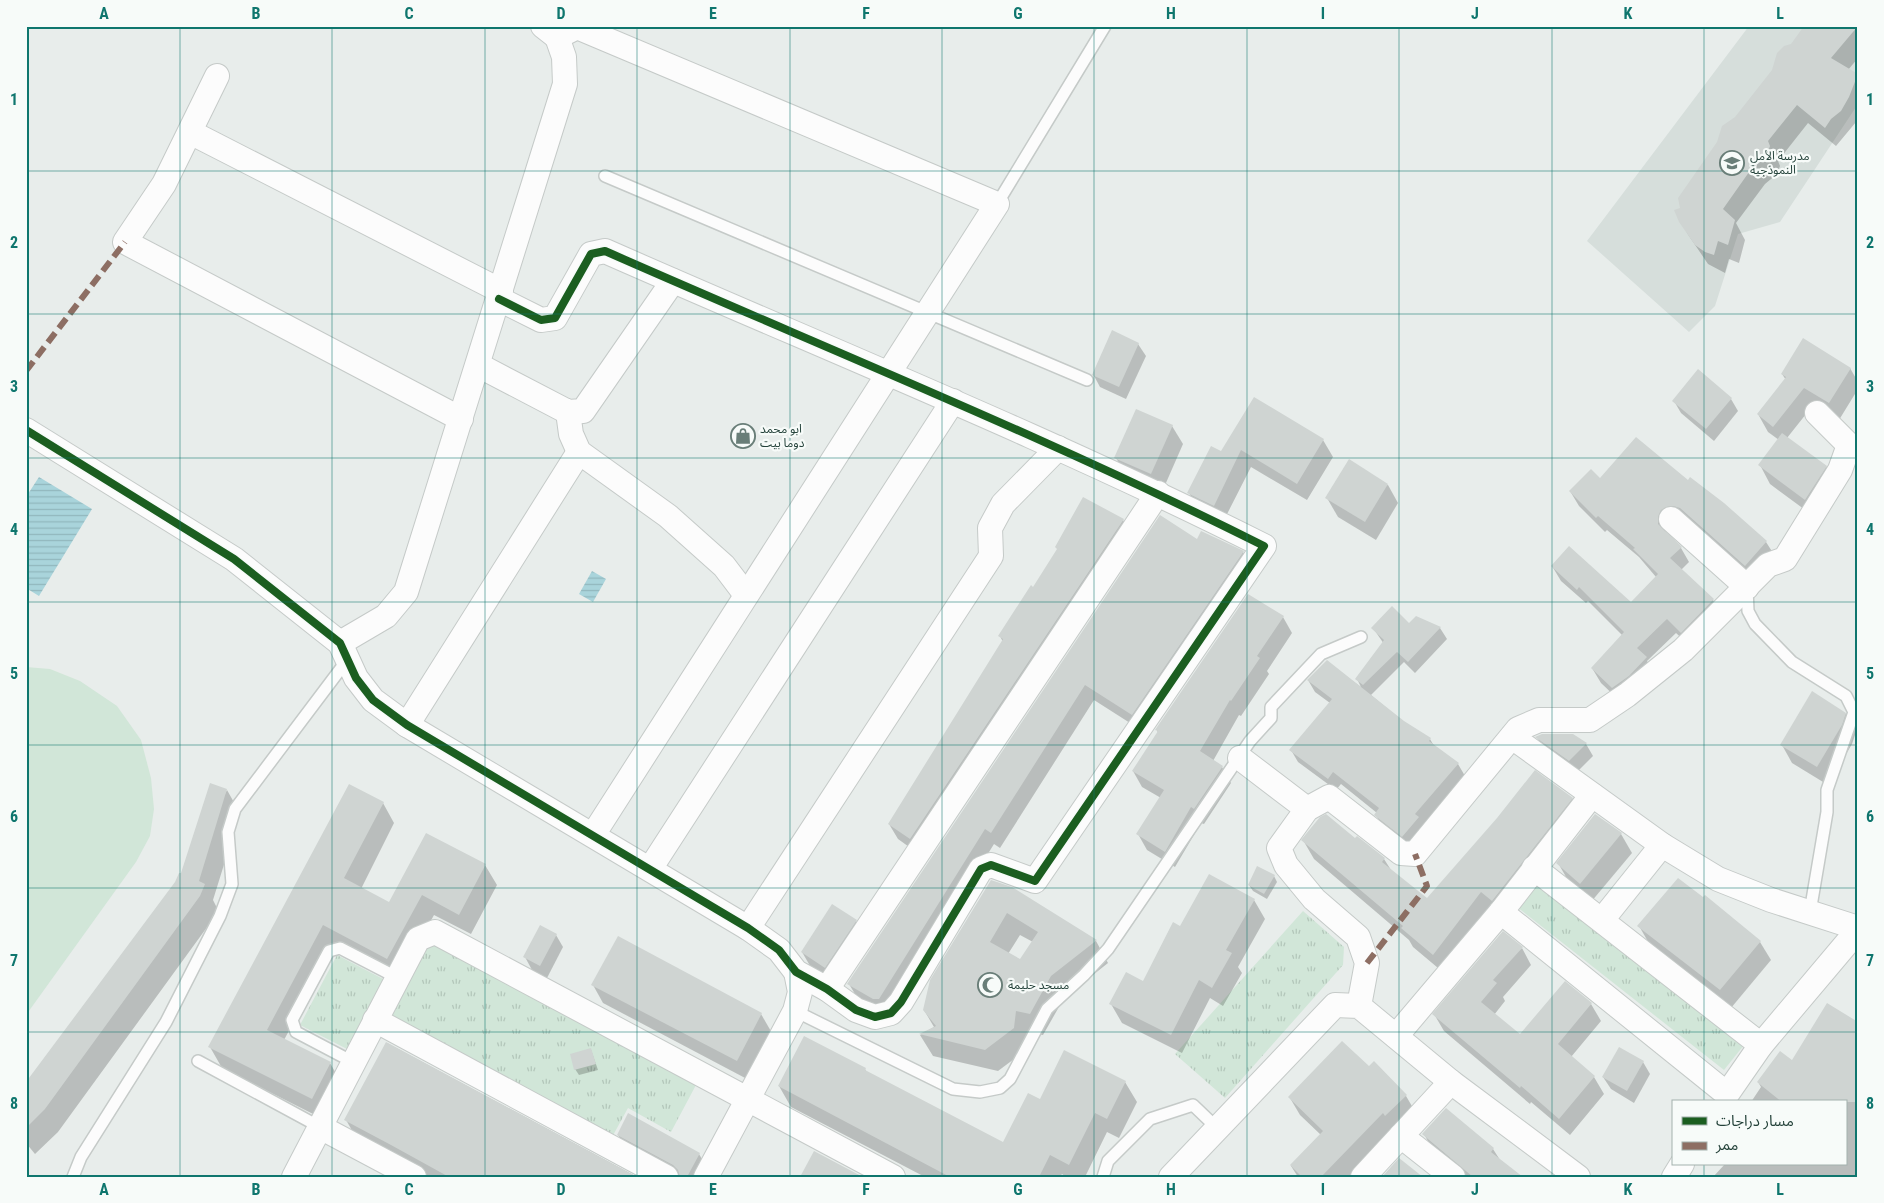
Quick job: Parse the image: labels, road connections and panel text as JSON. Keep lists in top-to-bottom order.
{
  "places": {
    "school or university": ["مدرسة الأمل النموذجية"],
    "shop": ["ابو محمد دوما بيت"],
    "mosque": ["مسجد حليمة"]
  },
  "legend": ["مسار دراجات", "ممر"],
  "grid": {
    "columns": [
      "A",
      "B",
      "C",
      "D",
      "E",
      "F",
      "G",
      "H",
      "I",
      "J",
      "K",
      "L"
    ],
    "rows": [
      "1",
      "2",
      "3",
      "4",
      "5",
      "6",
      "7",
      "8"
    ]
  }
}
